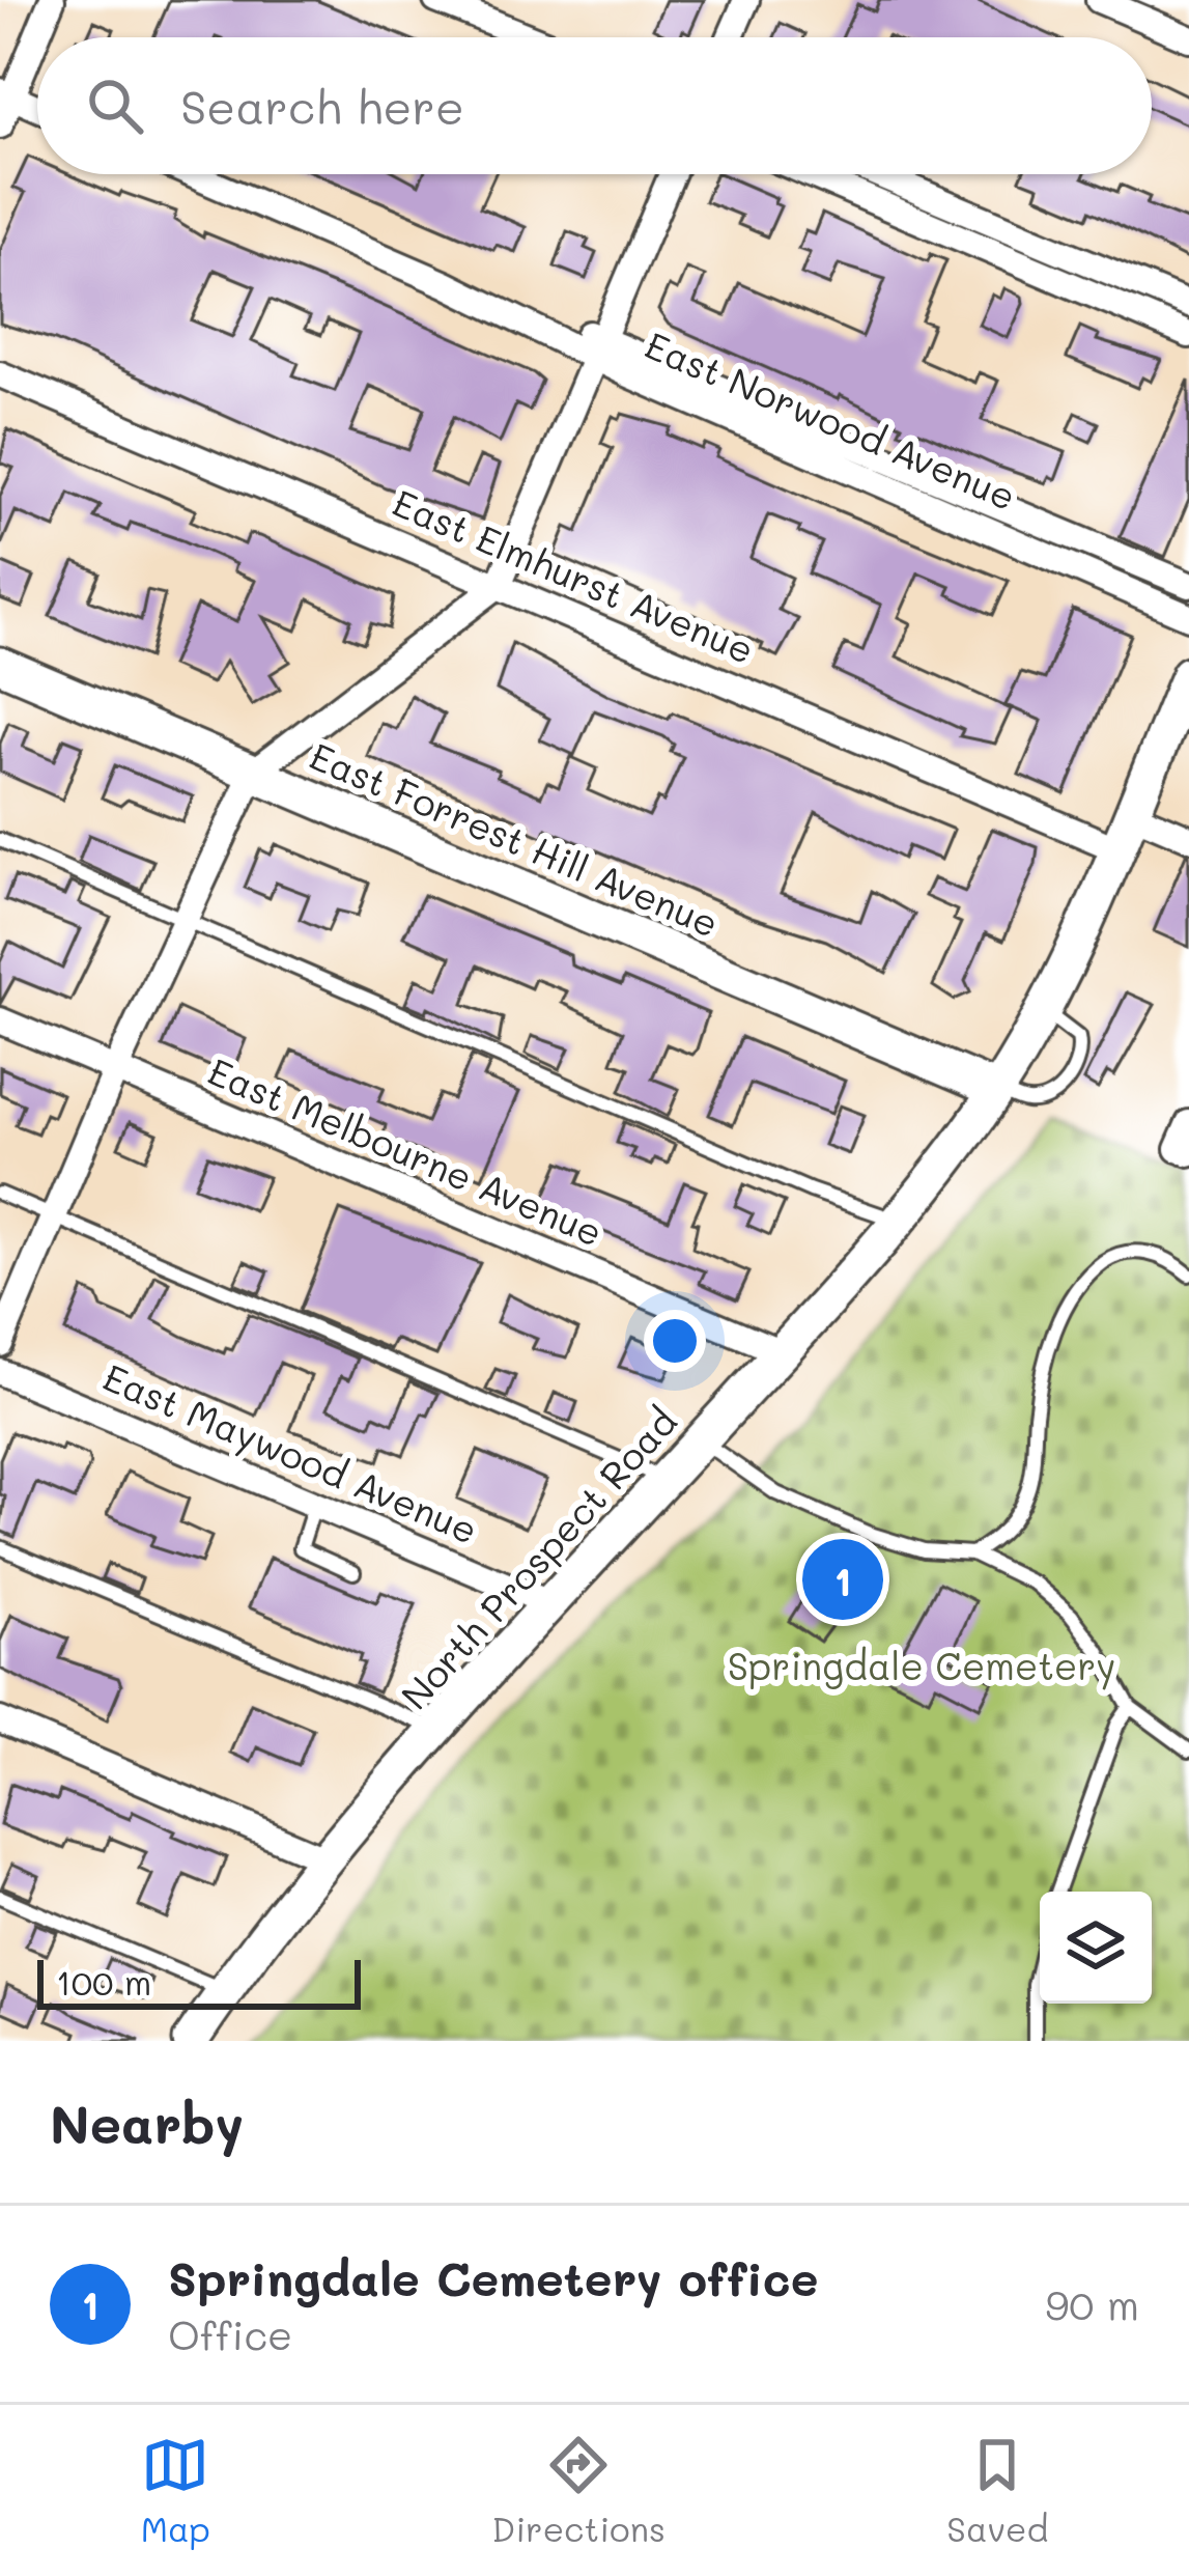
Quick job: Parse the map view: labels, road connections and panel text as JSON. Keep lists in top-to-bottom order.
{
  "streets": {
    "main road": ["East Forrest Hill Avenue", "North Prospect Road"],
    "street": [
      "East Norwood Avenue",
      "East Elmhurst Avenue",
      "East Melbourne Avenue",
      "East Maywood Avenue"
    ]
  },
  "crossings": [
    ["East Elmhurst Avenue", "North Prospect Road"],
    ["East Forrest Hill Avenue", "North Prospect Road"],
    ["East Melbourne Avenue", "North Prospect Road"],
    ["East Maywood Avenue", "North Prospect Road"]
  ],
  "parks": ["Springdale Cemetery"],
  "scale_bar": "100 m",
  "page": {
    "search": "Search here",
    "pins": "1",
    "scale": "100 m",
    "heading": "Nearby",
    "list": [
      {
        "mark": "1",
        "name": "Springdale Cemetery office",
        "note": "Office",
        "value": "90 m"
      }
    ],
    "nav": ["Map", "Directions", "Saved"]
  }
}
